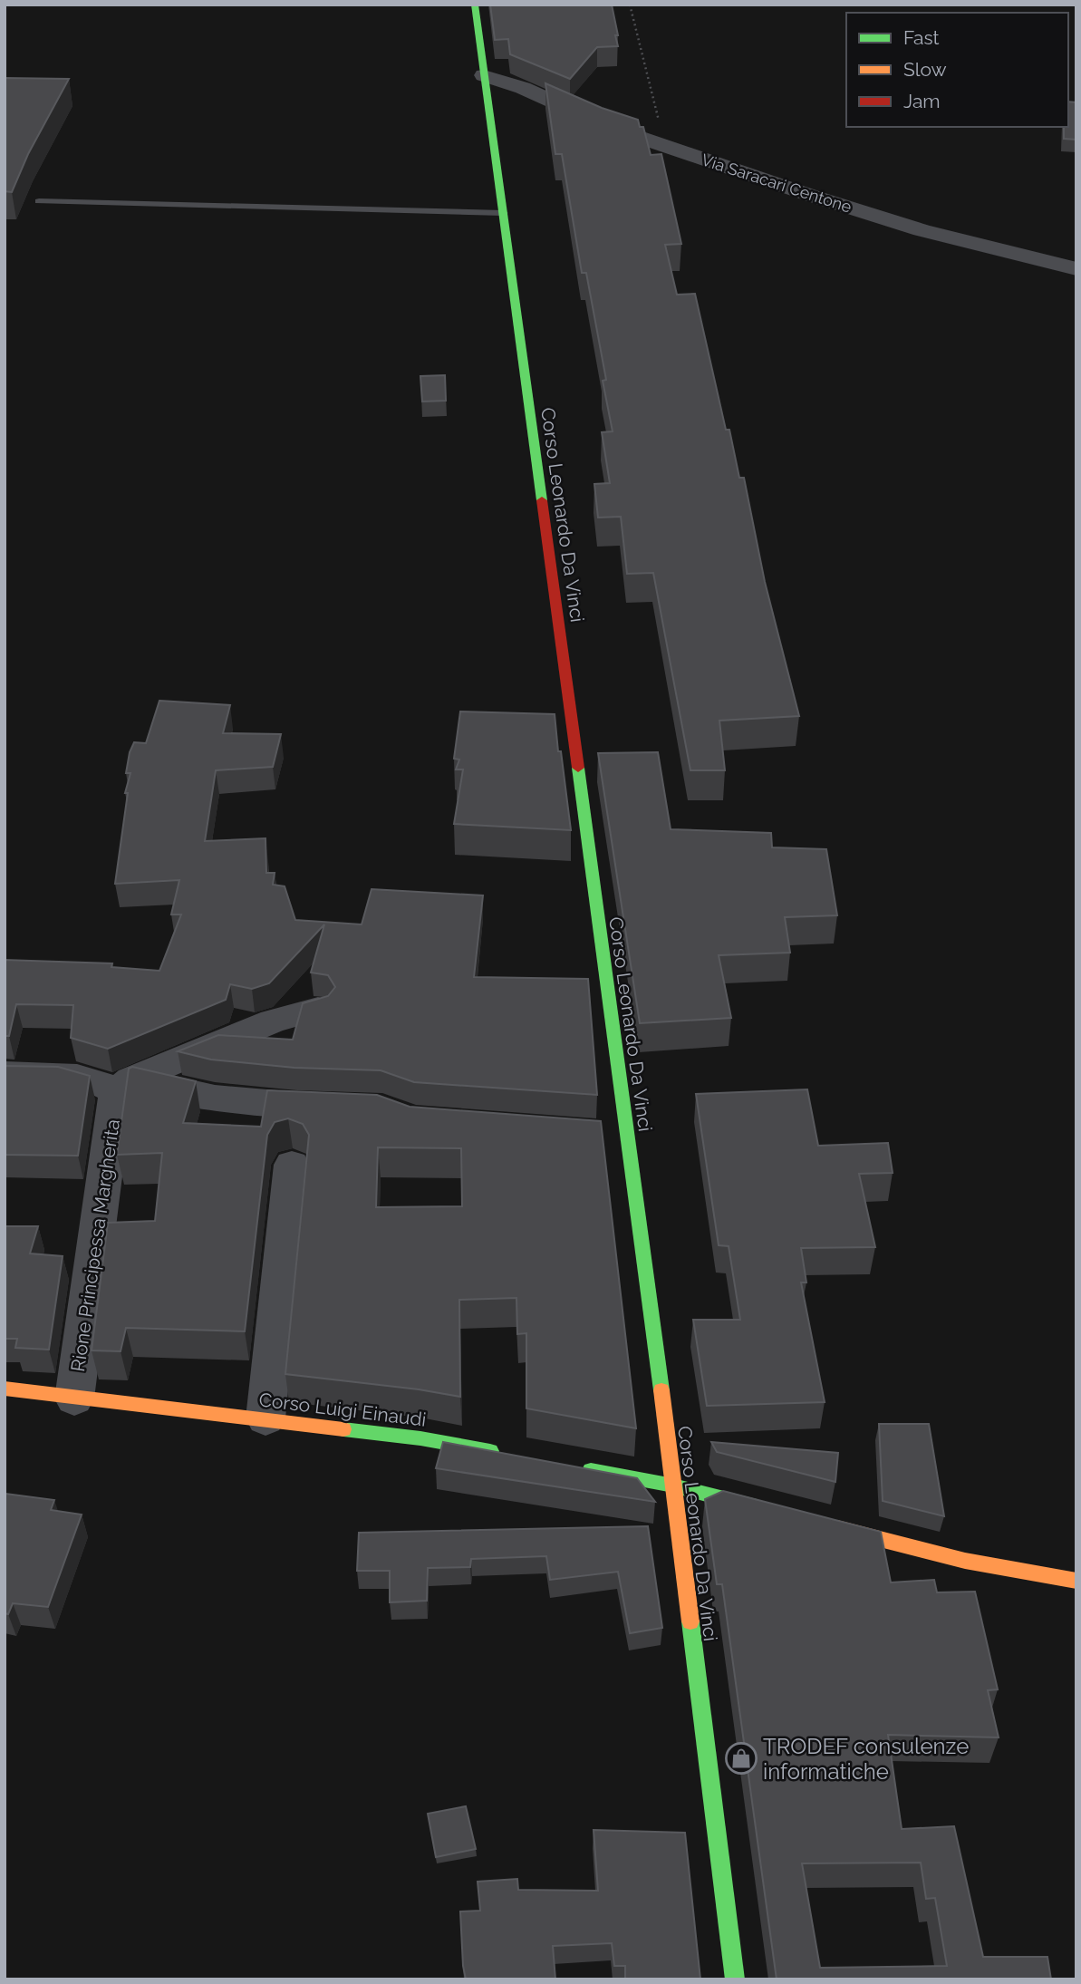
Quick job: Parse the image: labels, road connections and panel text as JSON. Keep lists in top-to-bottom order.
{
  "streets": {
    "main road": ["Corso Leonardo Da Vinci", "Corso Luigi Einaudi"],
    "street": ["Via Saracari Centone", "Rione Principessa Margherita"]
  },
  "crossings": [
    ["Via Saracari Centone", "Corso Leonardo Da Vinci"],
    ["Rione Principessa Margherita", "Corso Luigi Einaudi"]
  ],
  "places": {
    "shop": ["TRODEF consulenze informatiche"]
  },
  "legend": ["Fast", "Slow", "Jam"]
}
